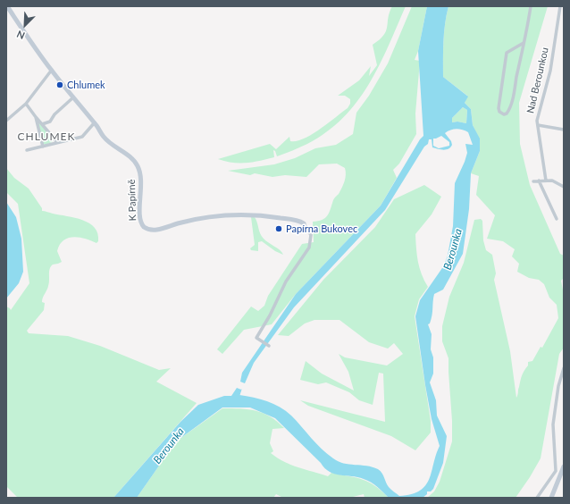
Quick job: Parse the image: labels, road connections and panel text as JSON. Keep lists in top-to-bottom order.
{
  "streets": {
    "street": ["Nad Berounkou", "K Papírně"]
  },
  "districts": ["CHLUMEK"],
  "water": ["Berounka"],
  "places": ["Chlumek", "Papírna Bukovec"],
  "north": "bottom left"
}
